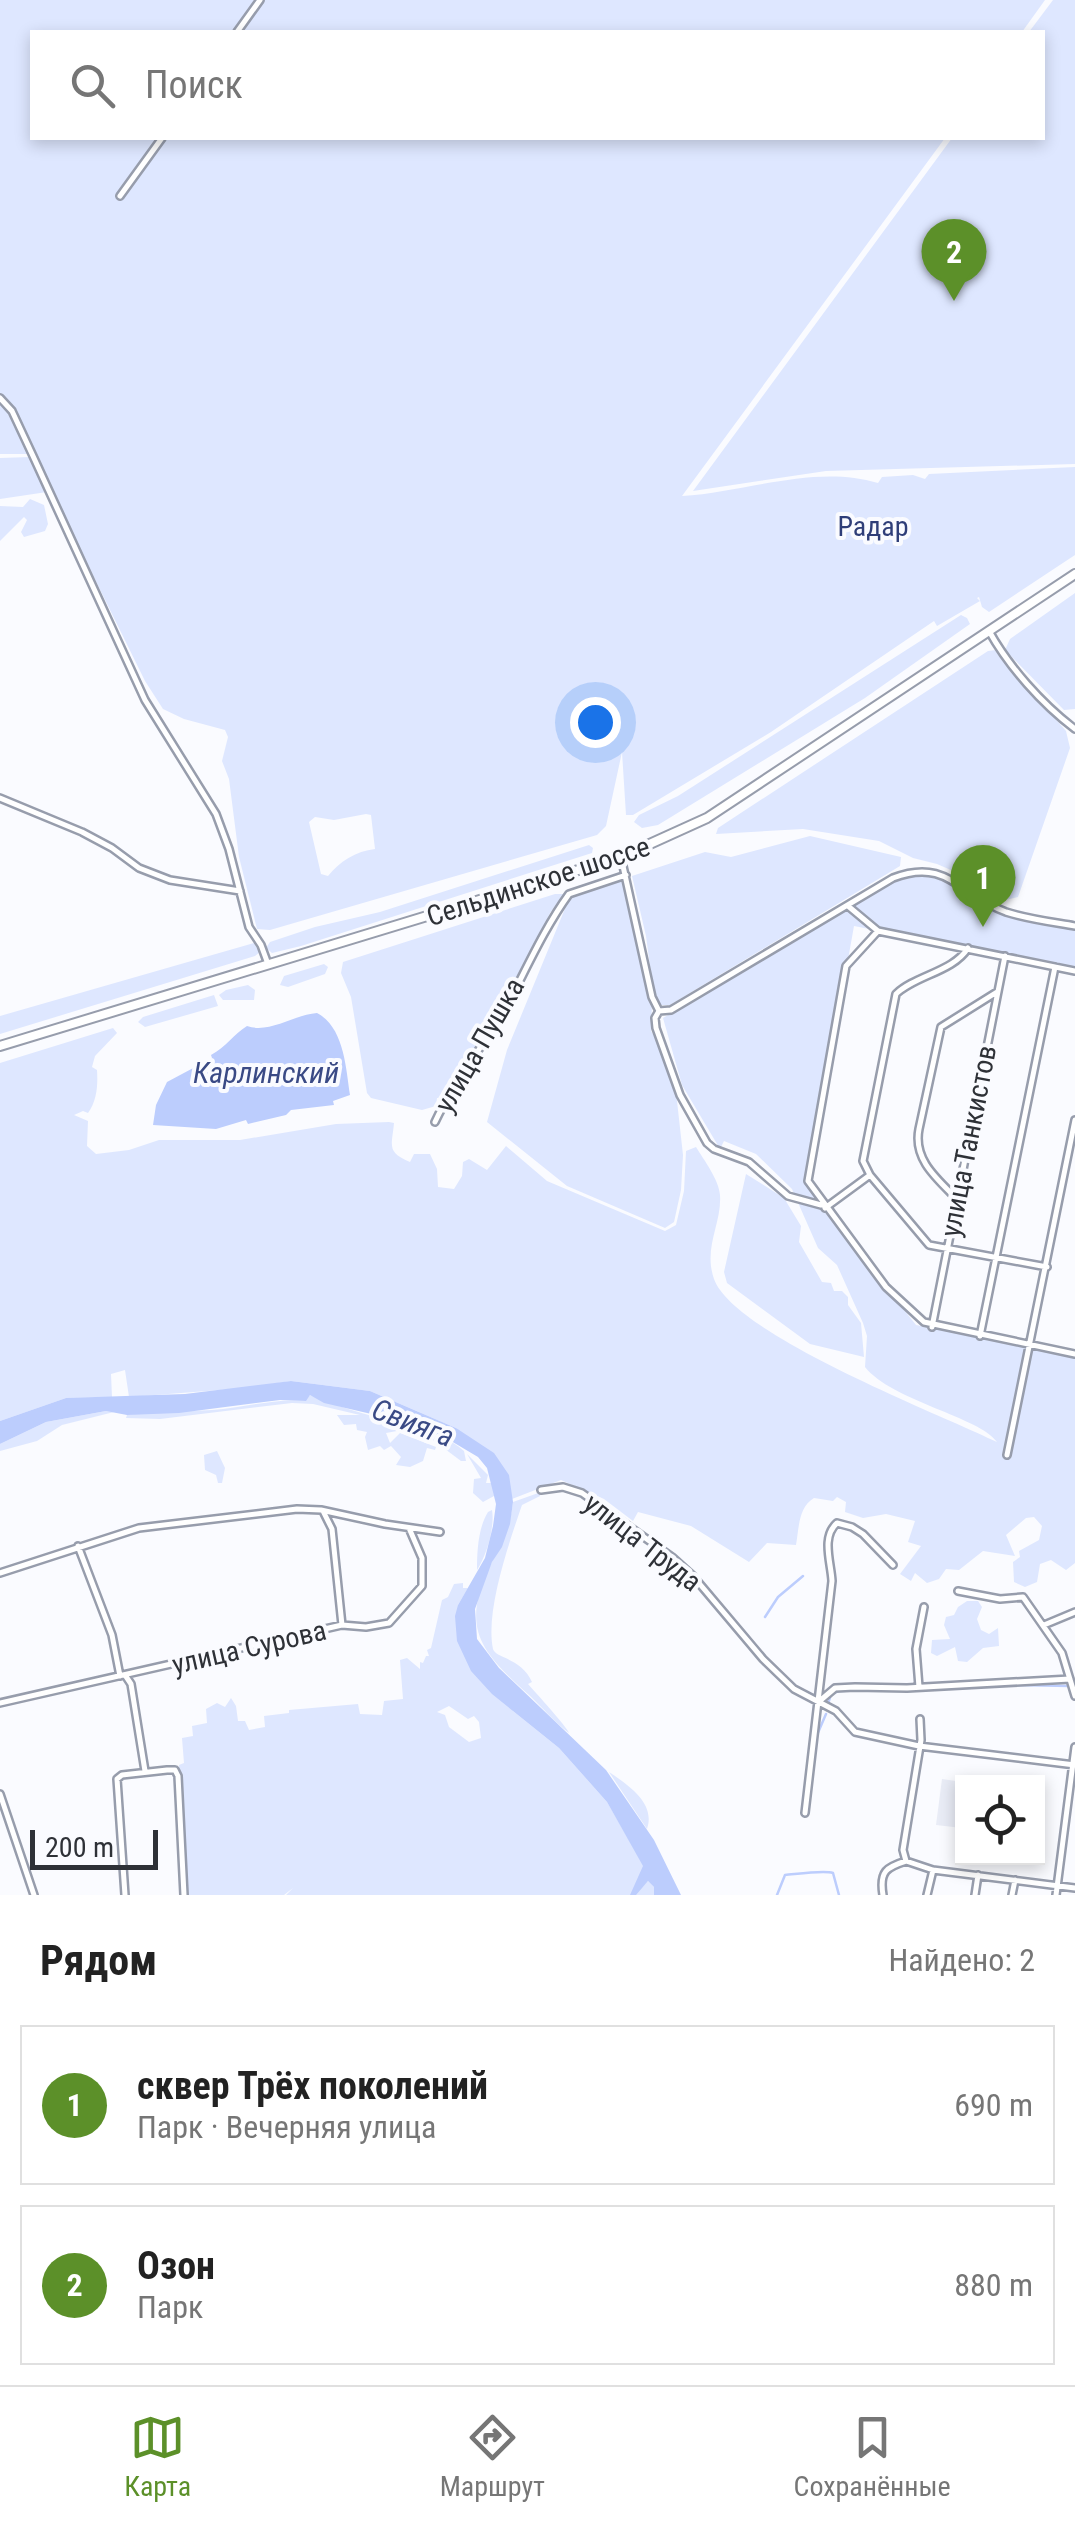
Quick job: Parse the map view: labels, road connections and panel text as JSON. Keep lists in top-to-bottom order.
{
  "streets": {
    "main road": ["Сельдинское шоссе"],
    "street": [
      "улица Пушка",
      "улица Танкистов",
      "улица Труда",
      "улица Сурова"
    ]
  },
  "water": ["Карлинский", "Свияга"],
  "parks": ["Радар"],
  "scale_bar": "200 m",
  "page": {
    "search": "Поиск",
    "pins": ["2", "1"],
    "scale": "200 m",
    "heading": ["Рядом", "Найдено: 2"],
    "list": [
      {
        "mark": "1",
        "name": "сквер Трёх поколений",
        "note": "Парк · Вечерняя улица",
        "value": "690 m"
      },
      {
        "mark": "2",
        "name": "Озон",
        "note": "Парк",
        "value": "880 m"
      }
    ],
    "nav": ["Карта", "Маршрут", "Сохранённые"]
  }
}
